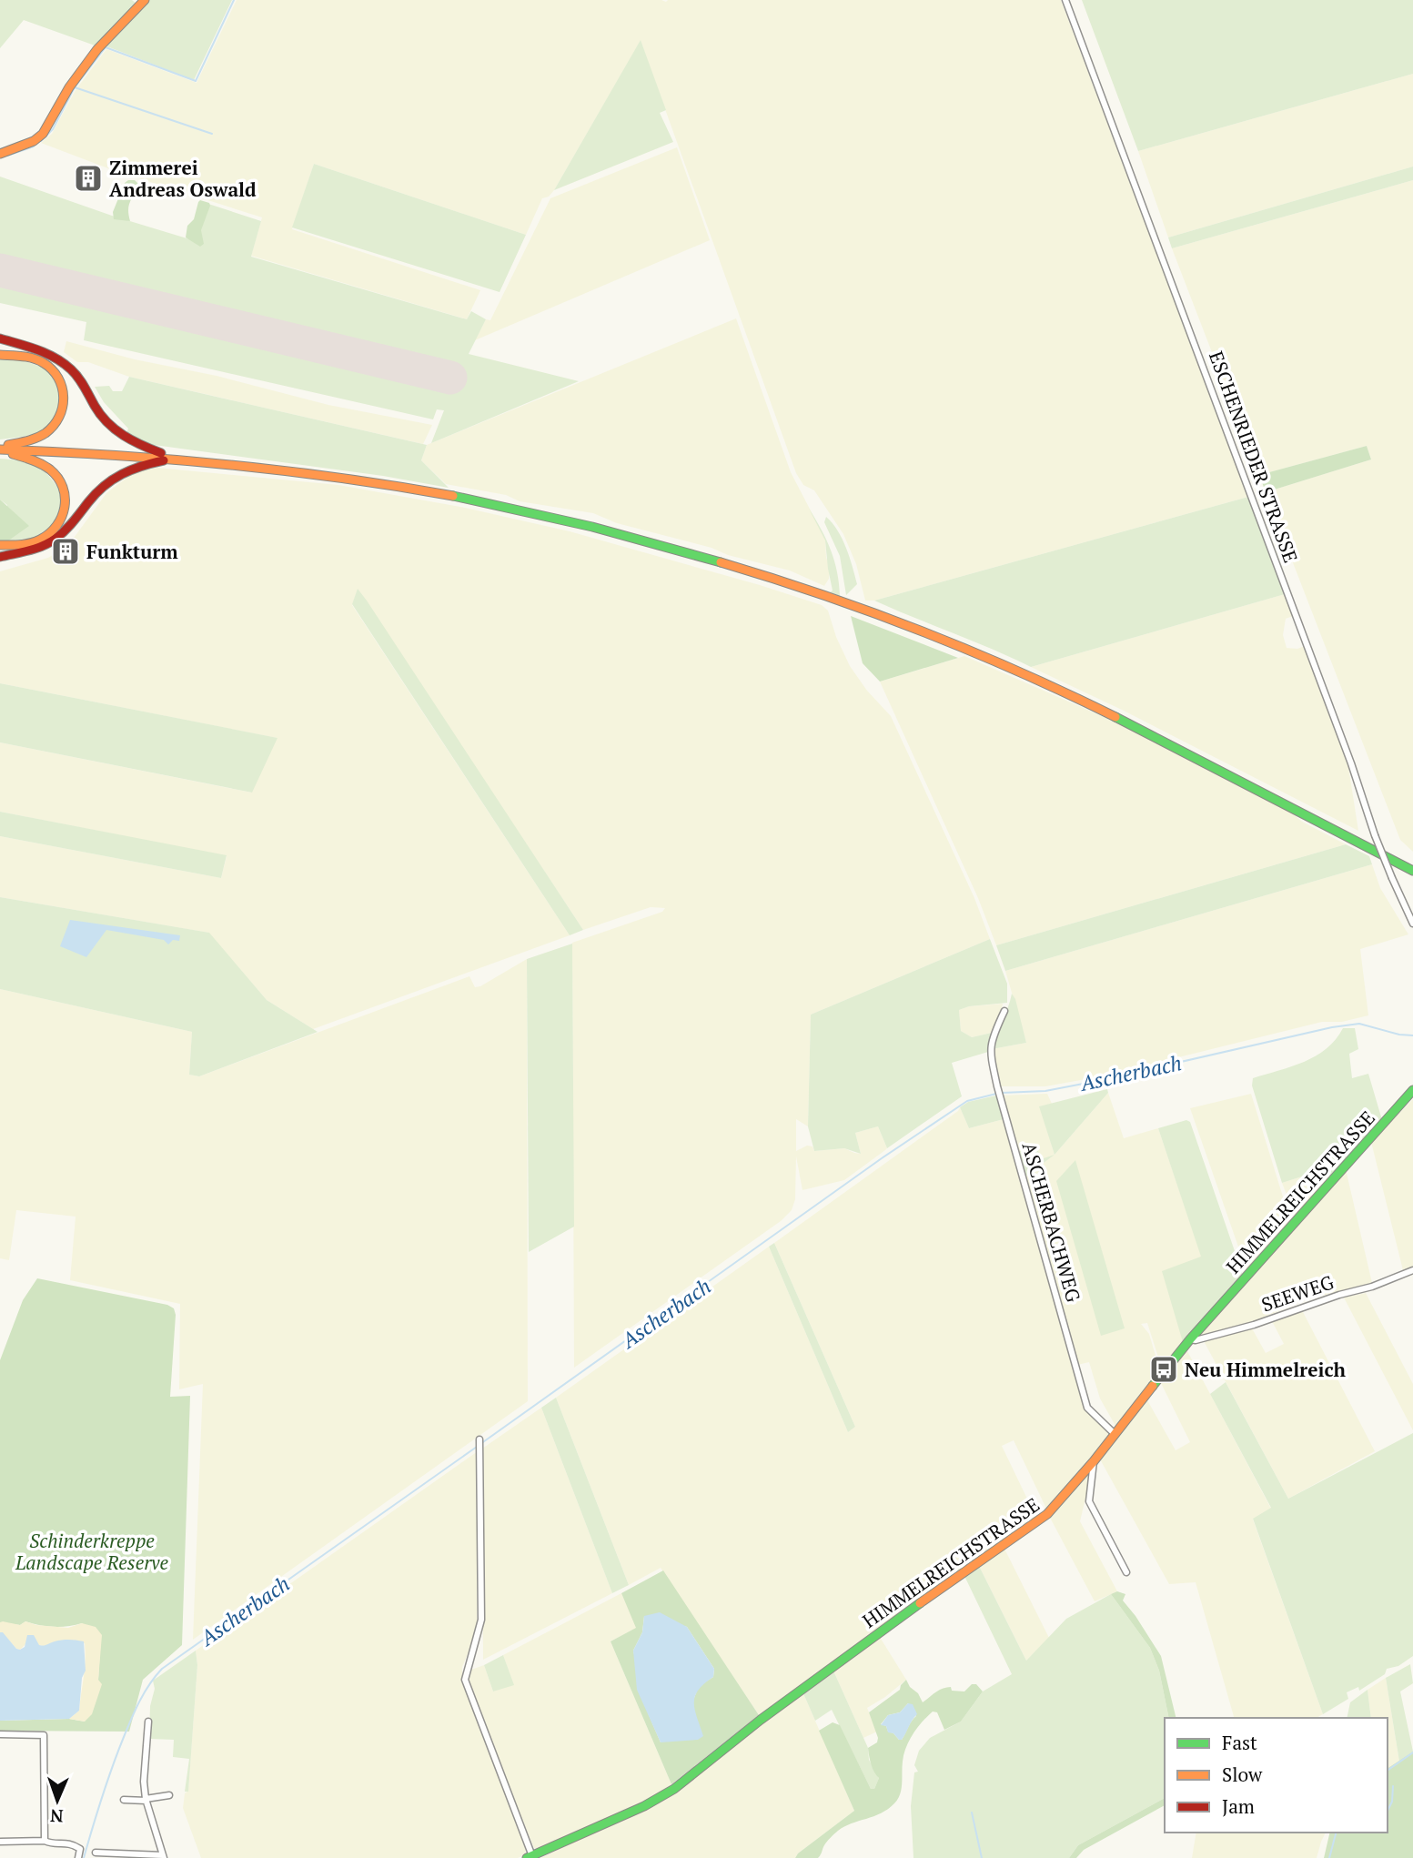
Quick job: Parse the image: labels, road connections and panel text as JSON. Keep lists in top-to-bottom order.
{
  "streets": {
    "main road": ["HIMMELREICHSTRASSE"],
    "street": ["ESCHENRIEDER STRASSE", "ASCHERBACHWEG", "SEEWEG"]
  },
  "crossings": [
    ["HIMMELREICHSTRASSE", "ASCHERBACHWEG"],
    ["HIMMELREICHSTRASSE", "SEEWEG"]
  ],
  "water": ["Ascherbach"],
  "parks": ["Schinderkreppe Landscape Reserve"],
  "places": {
    "building": ["Zimmerei Andreas Oswald", "Funkturm"],
    "bus stop": ["Neu Himmelreich"]
  },
  "legend": ["Fast", "Slow", "Jam"],
  "north": "bottom"
}
